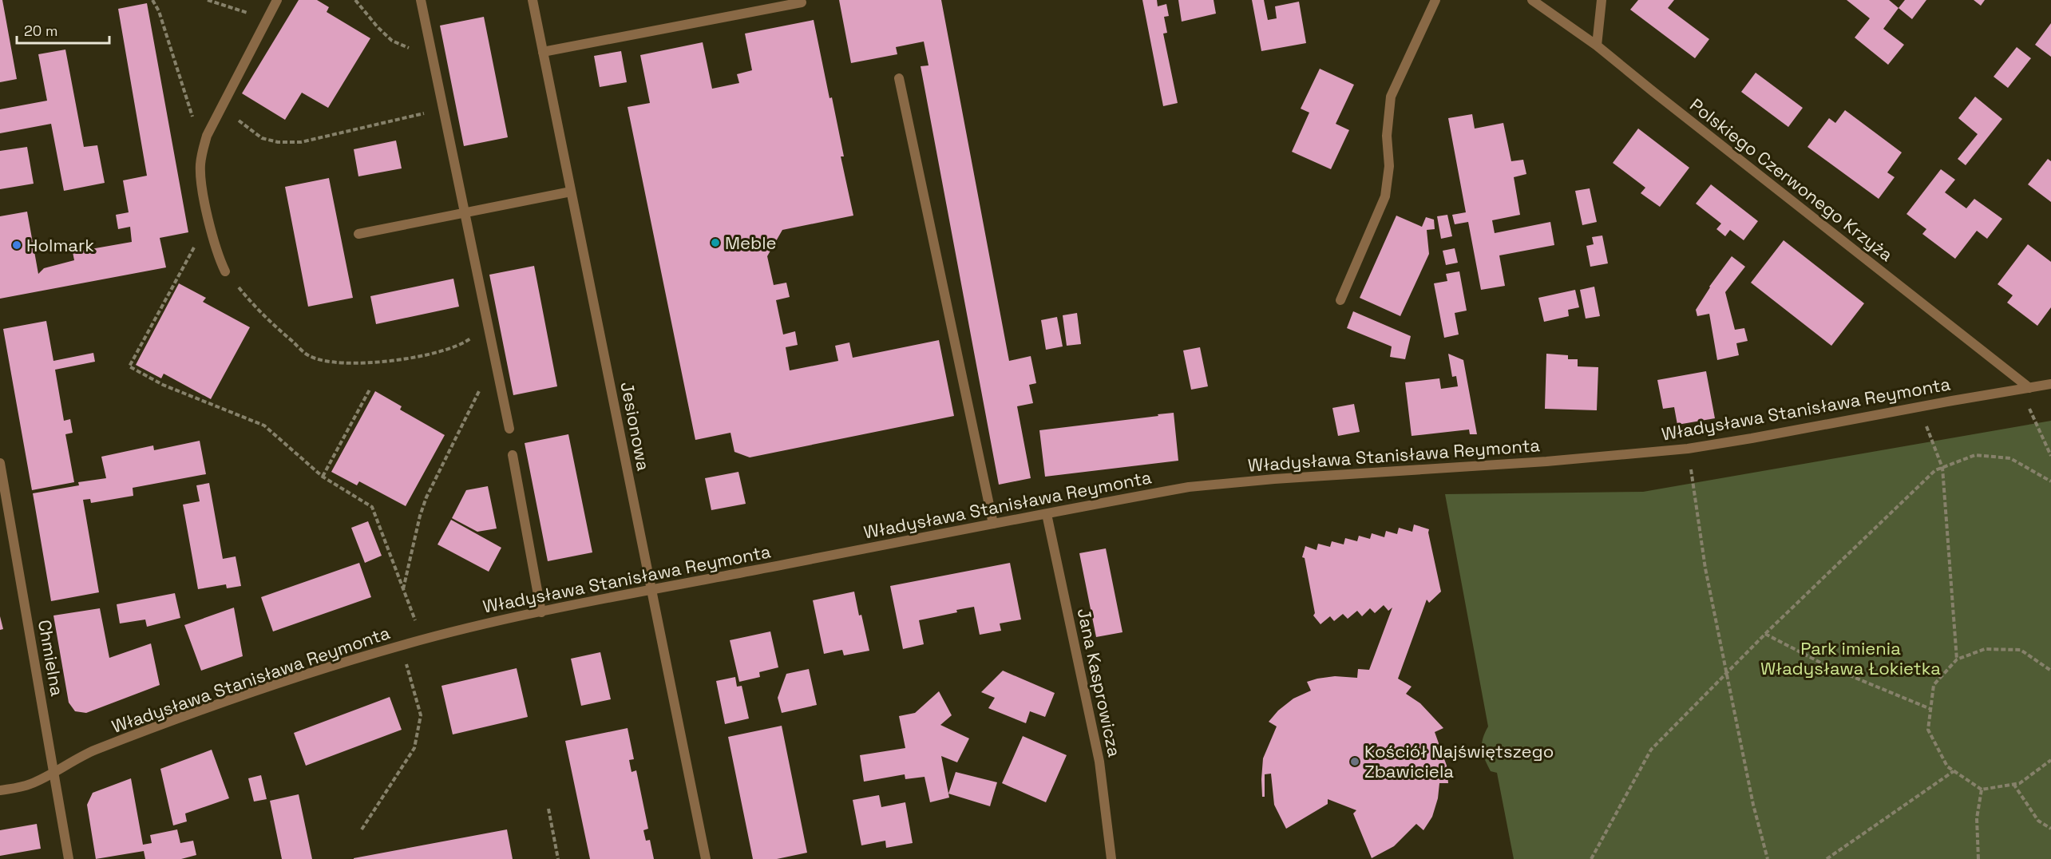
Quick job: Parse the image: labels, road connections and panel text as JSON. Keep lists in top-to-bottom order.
{
  "streets": {
    "street": [
      "Polskiego Czerwonego Krzyża",
      "Władysława Stanisława Reymonta",
      "Jesionowa",
      "Chmielna",
      "Jana Kasprowicza"
    ]
  },
  "crossings": [
    ["Polskiego Czerwonego Krzyża", "Władysława Stanisława Reymonta"],
    ["Władysława Stanisława Reymonta", "Jesionowa"],
    ["Władysława Stanisława Reymonta", "Chmielna"],
    ["Władysława Stanisława Reymonta", "Jana Kasprowicza"]
  ],
  "parks": ["Park imienia Władysława Łokietka"],
  "places": ["Meble", "Holmark", "Kościół Najświętszego Zbawiciela"],
  "scale_bar": "20 m"
}
